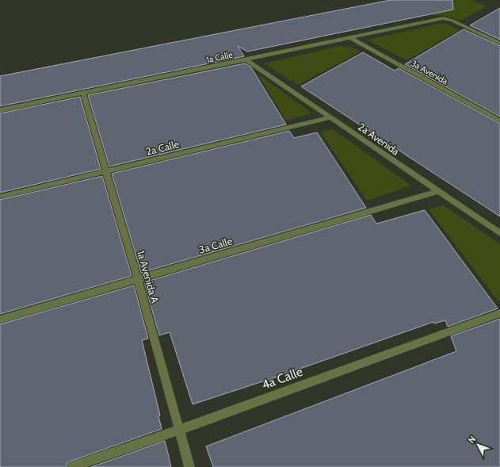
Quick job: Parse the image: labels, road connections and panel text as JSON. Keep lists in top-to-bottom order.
{
  "streets": {
    "street": [
      "1a Calle",
      "3a Avenida",
      "2a Avenida",
      "2a Calle",
      "3a Calle",
      "1a Avenida A",
      "4a Calle"
    ]
  },
  "crossings": [
    ["1a Calle", "3a Avenida"],
    ["1a Calle", "2a Avenida"],
    ["1a Calle", "1a Avenida A"],
    ["2a Avenida", "2a Calle"],
    ["2a Avenida", "3a Calle"],
    ["2a Calle", "1a Avenida A"],
    ["3a Calle", "1a Avenida A"],
    ["1a Avenida A", "4a Calle"]
  ],
  "north": "top left"
}
